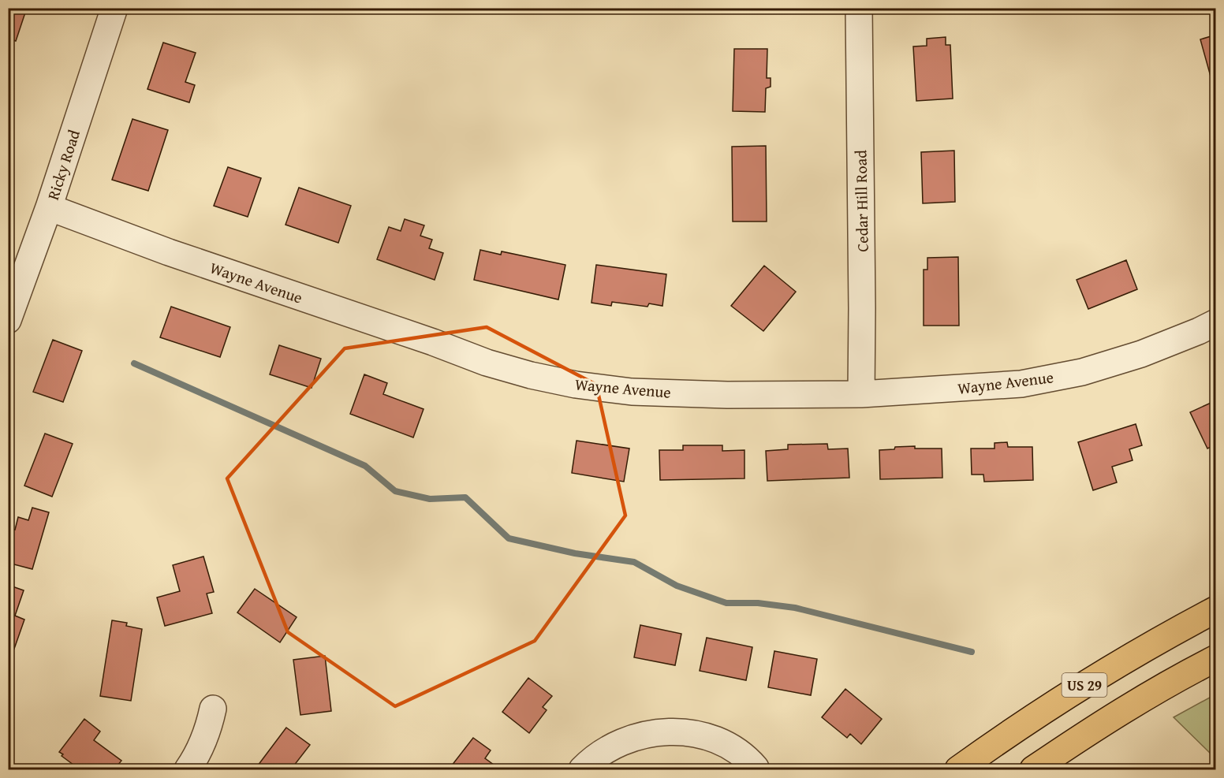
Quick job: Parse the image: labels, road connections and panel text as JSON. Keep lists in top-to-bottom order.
{
  "streets": {
    "highway": ["US 29"],
    "street": ["Ricky Road", "Cedar Hill Road", "Wayne Avenue"]
  },
  "crossings": [
    ["Ricky Road", "Wayne Avenue"],
    ["Cedar Hill Road", "Wayne Avenue"]
  ]
}
